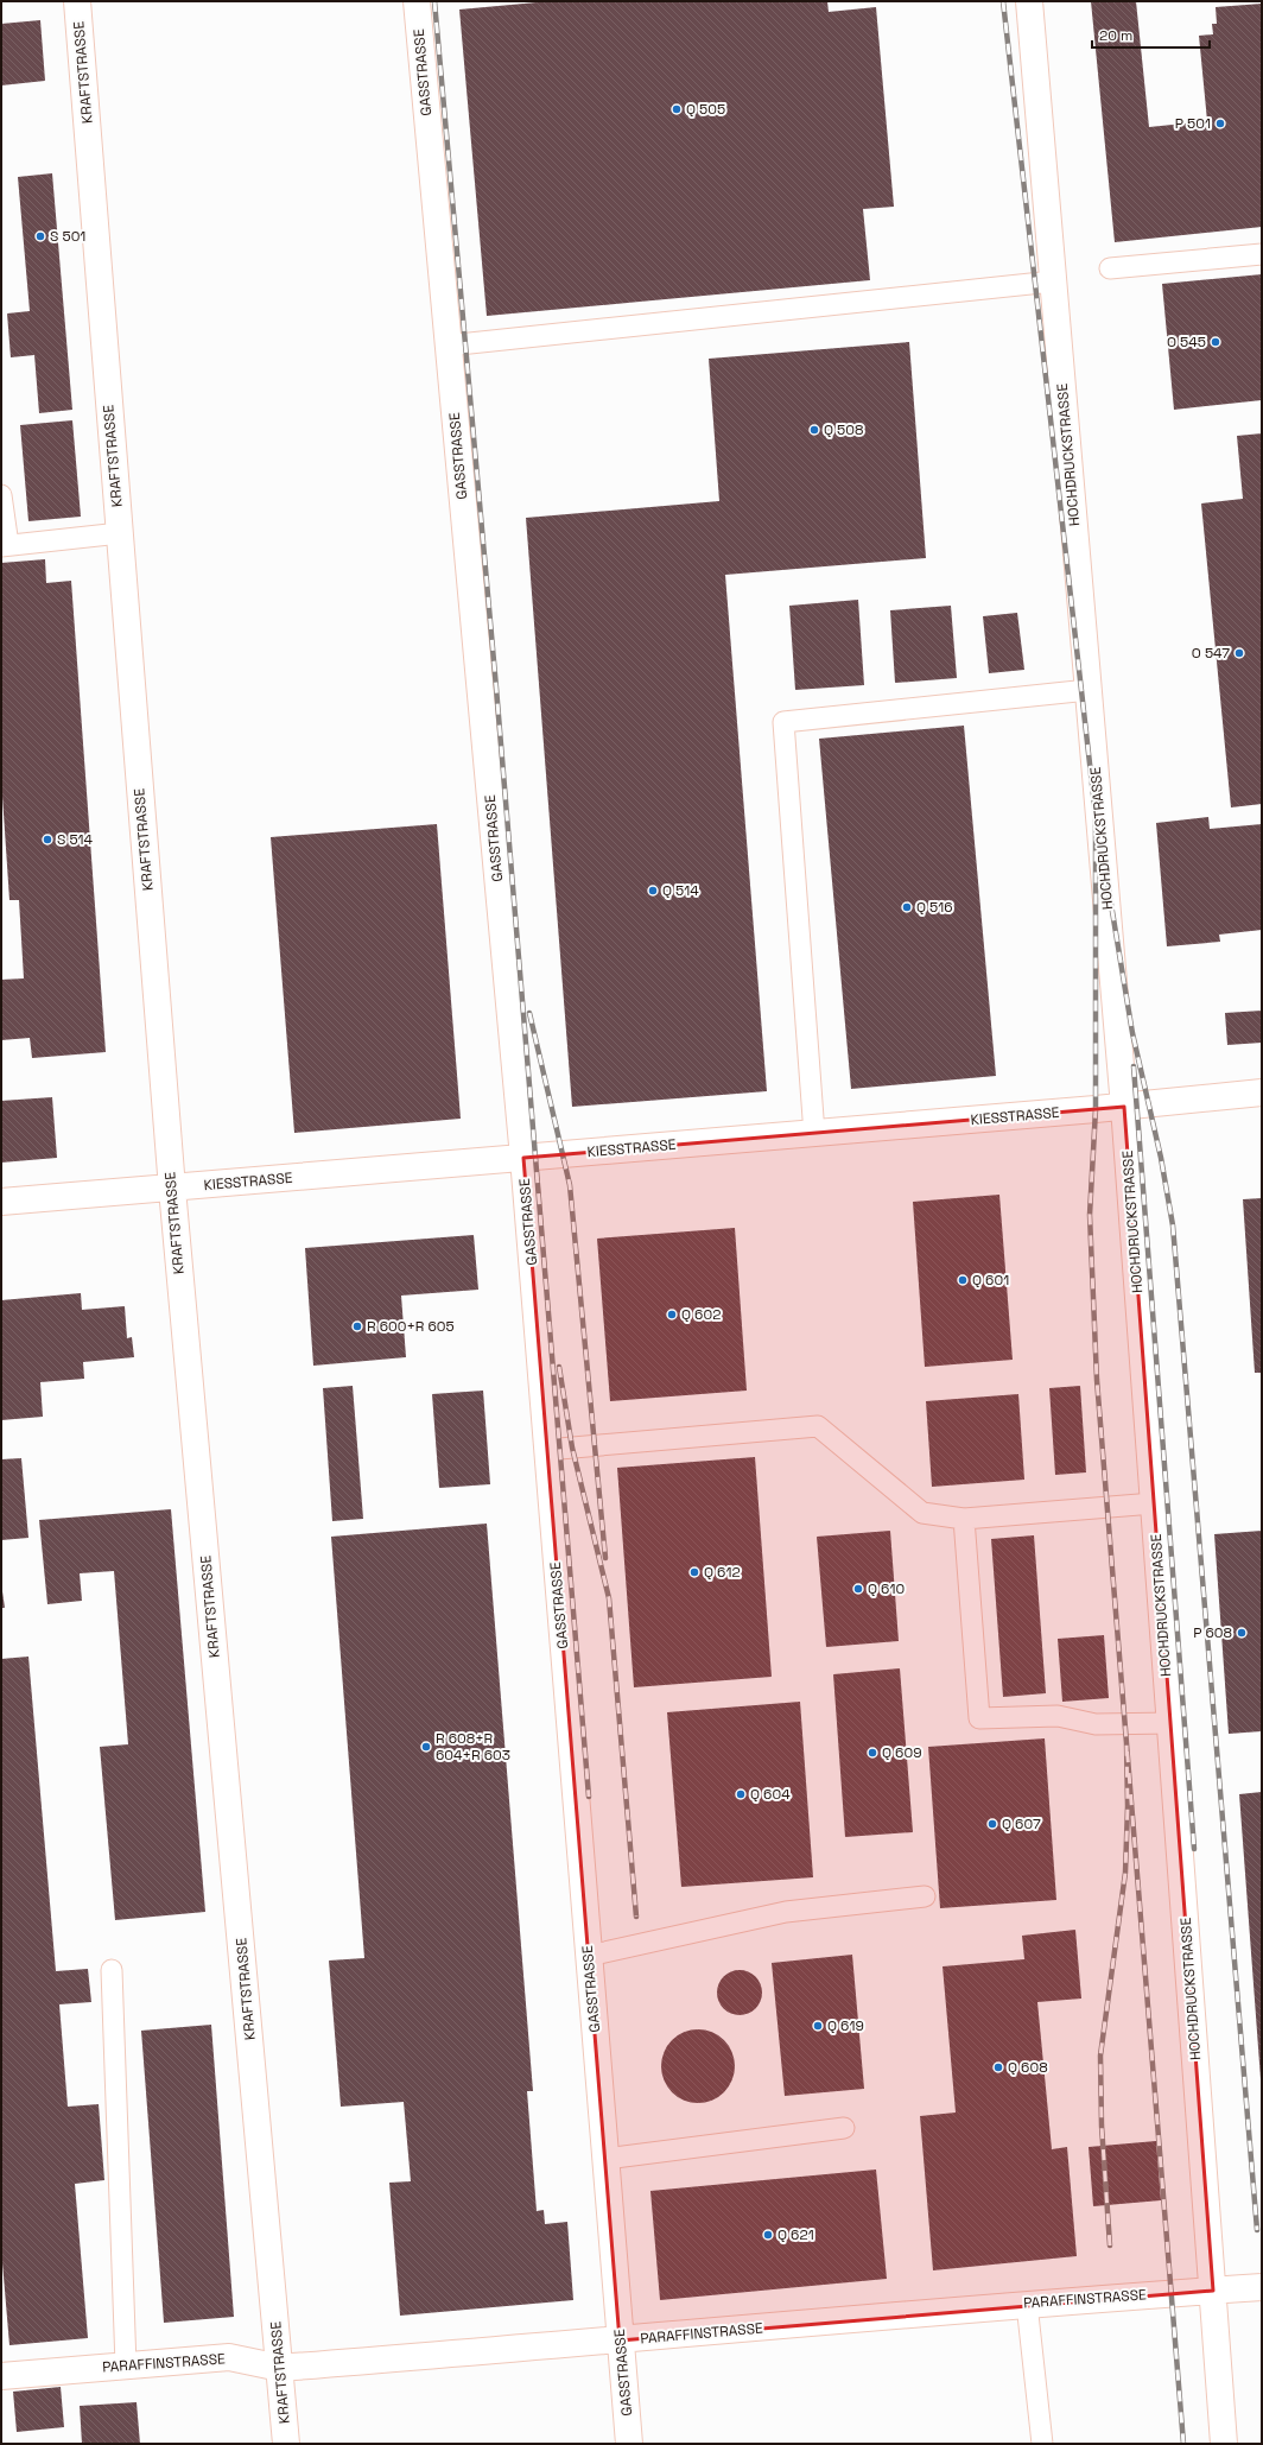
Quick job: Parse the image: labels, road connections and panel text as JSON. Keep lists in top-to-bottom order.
{
  "streets": {
    "street": [
      "KRAFTSTRASSE",
      "GASSTRASSE",
      "HOCHDRUCKSTRASSE",
      "KIESSTRASSE",
      "PARAFFINSTRASSE"
    ]
  },
  "crossings": [
    ["KRAFTSTRASSE", "KIESSTRASSE"],
    ["KRAFTSTRASSE", "PARAFFINSTRASSE"],
    ["GASSTRASSE", "KIESSTRASSE"],
    ["GASSTRASSE", "PARAFFINSTRASSE"],
    ["HOCHDRUCKSTRASSE", "KIESSTRASSE"],
    ["HOCHDRUCKSTRASSE", "PARAFFINSTRASSE"]
  ],
  "places": [
    "Q 505",
    "P 501",
    "S 501",
    "O 545",
    "Q 508",
    "O 547",
    "S 514",
    "Q 514",
    "Q 516",
    "Q 601",
    "Q 602",
    "R 600+R 605",
    "Q 612",
    "Q 610",
    "P 608",
    "R 608+R 604+R 603",
    "Q 609",
    "Q 604",
    "Q 607",
    "Q 619",
    "Q 608",
    "Q 621"
  ],
  "scale_bar": "20 m"
}
